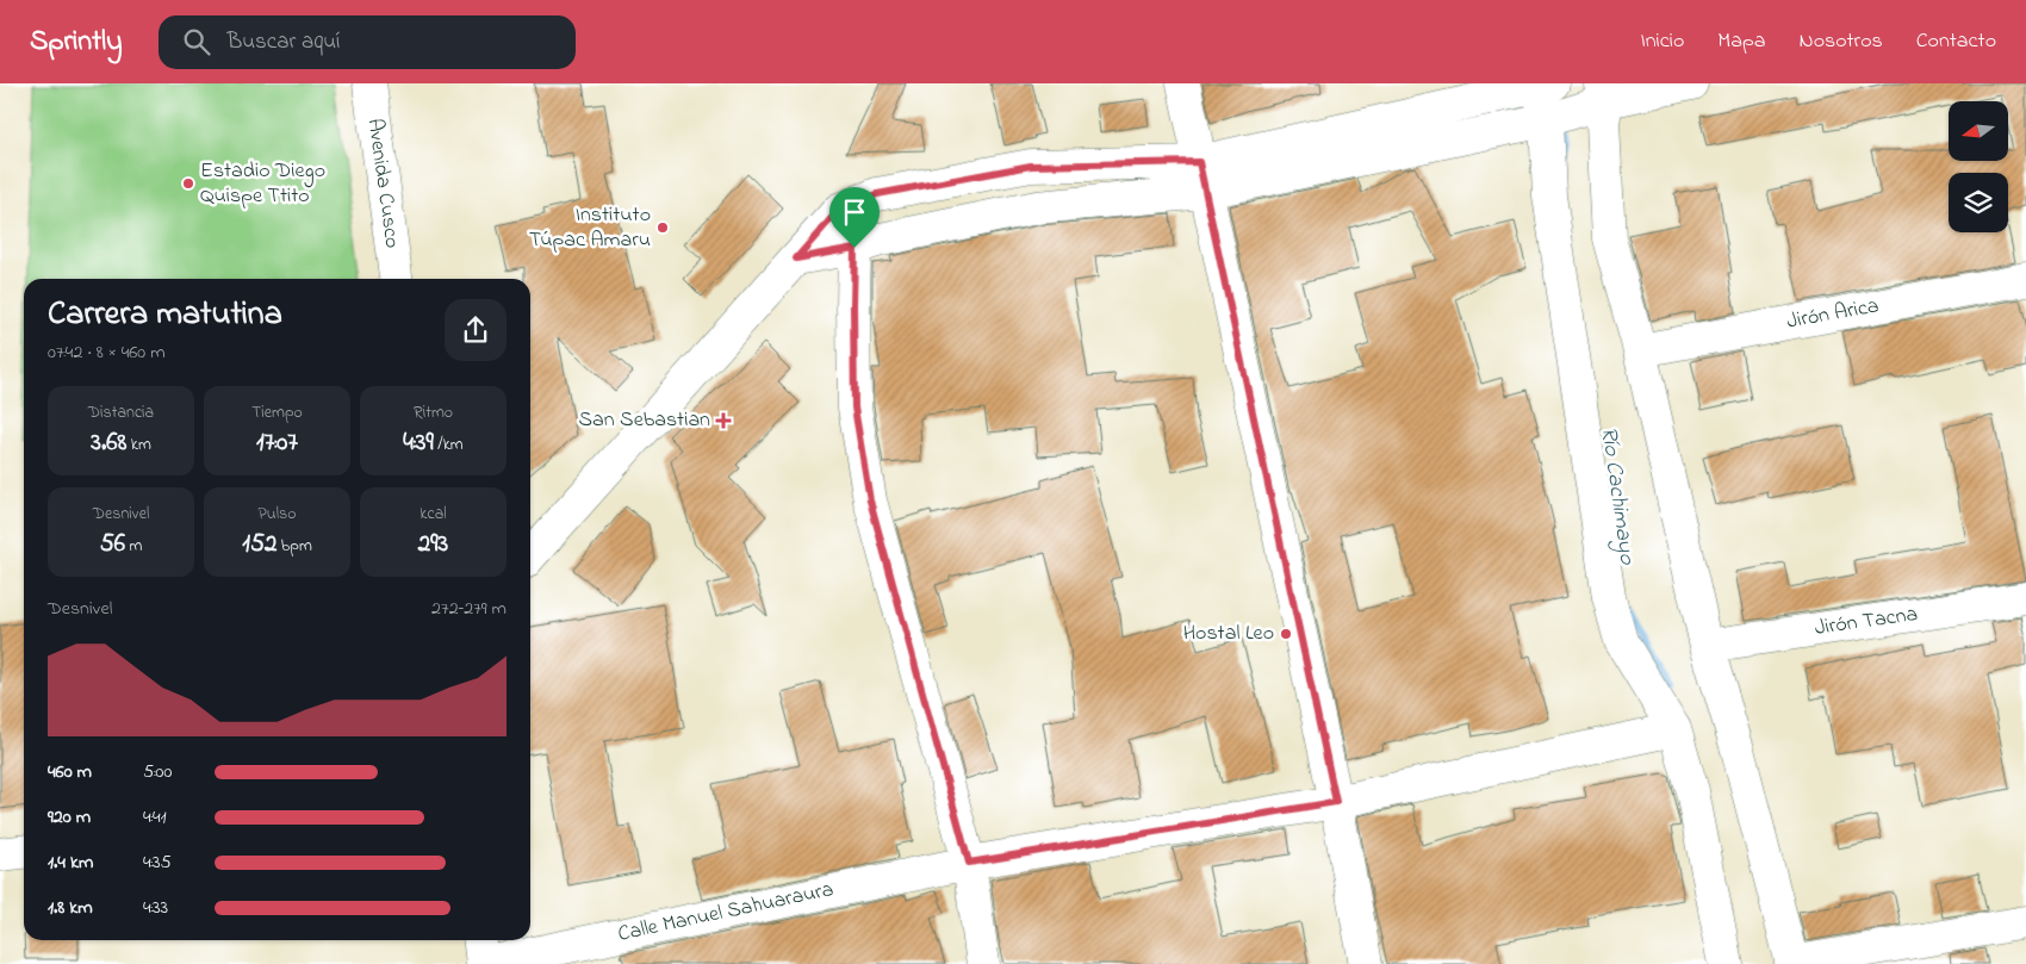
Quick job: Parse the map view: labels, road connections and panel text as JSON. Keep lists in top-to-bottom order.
{
  "streets": {
    "street": [
      "Avenida Cusco",
      "Jirón Arica",
      "Jirón Tacna",
      "Calle Manuel Sahuaraura"
    ]
  },
  "water": ["Río Cachimayo"],
  "places": {
    "other": ["Estadio Diego Quispe Ttito", "Instituto Túpac Amaru", "Hostal Leo"],
    "health": ["San Sebastian"]
  },
  "north": "left",
  "page": {
    "header": "Sprintly",
    "search": "Buscar aquí",
    "nav": [
      "Inicio",
      "Mapa",
      "Nosotros",
      "Contacto"
    ],
    "heading": ["Carrera matutina", "07:42 · 8 × 460 m"],
    "stats": [
      ["Distancia", "3.68 km"],
      ["Tiempo", "17:07"],
      ["Ritmo", "4:39 /km"],
      ["Desnivel", "56 m"],
      ["Pulso", "152 bpm"],
      ["kcal", "293"]
    ],
    "chart": ["Desnivel", "272–279 m"],
    "list": [
      {
        "name": "460 m",
        "note": "5:00"
      },
      {
        "name": "920 m",
        "note": "4:41"
      },
      {
        "name": "1.4 km",
        "note": "4:35"
      },
      {
        "name": "1.8 km",
        "note": "4:33"
      }
    ]
  }
}
